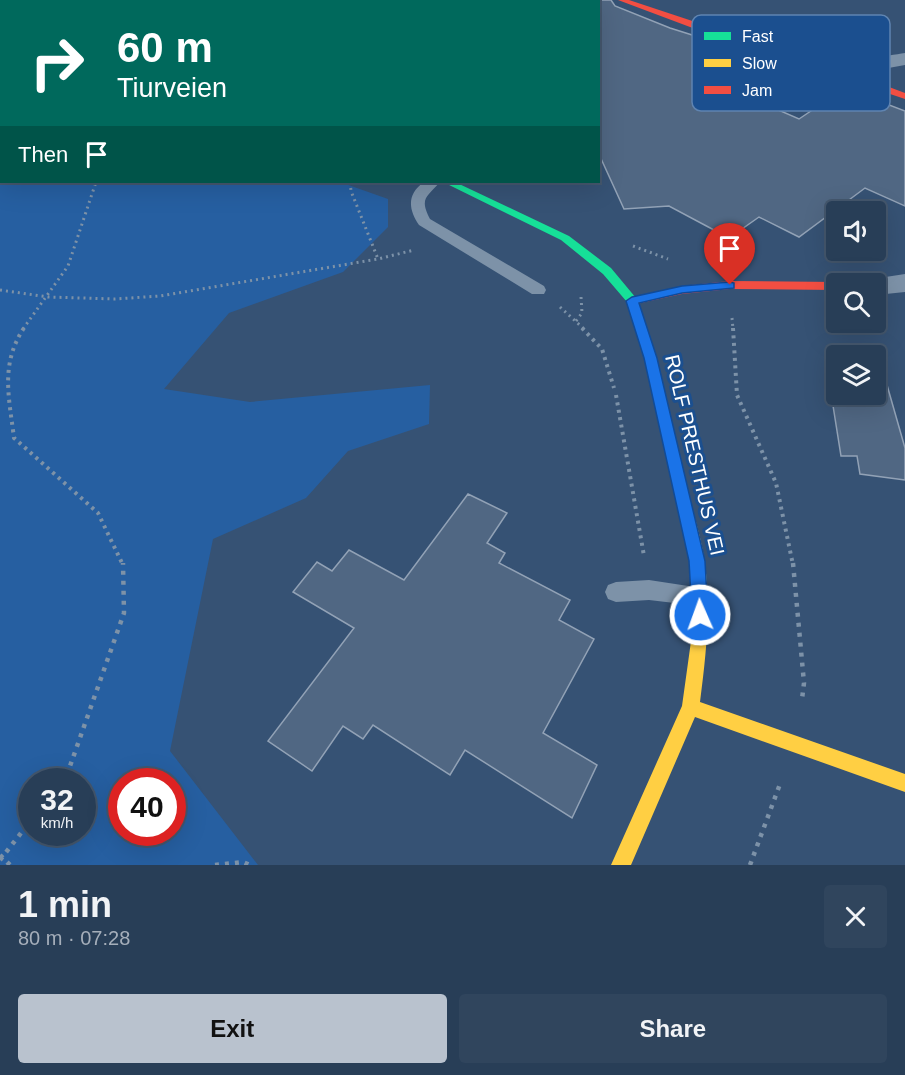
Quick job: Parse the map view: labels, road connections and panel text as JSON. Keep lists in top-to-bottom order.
{
  "streets": {
    "street": ["ROLF PRESTHUS VEI"]
  },
  "legend": ["Fast", "Slow", "Jam"],
  "page": {
    "turn": ["60 m", "Tiurveien"],
    "then": "Then",
    "speed": "32 km/h",
    "limit": "40",
    "heading": ["1 min", "80 m · 07:28"],
    "buttons": ["Exit", "Share"]
  }
}
